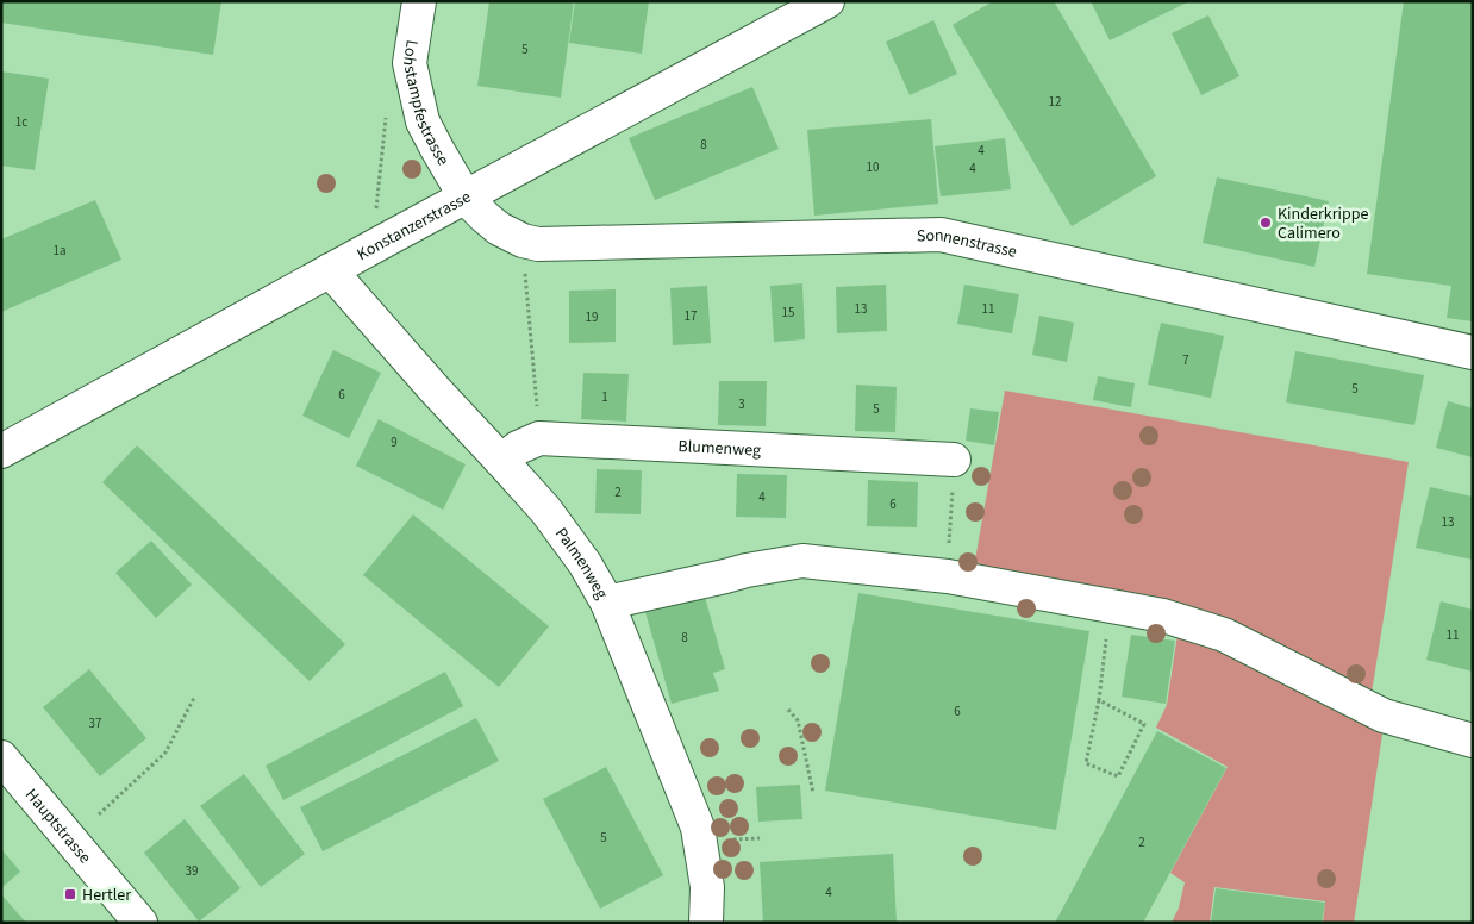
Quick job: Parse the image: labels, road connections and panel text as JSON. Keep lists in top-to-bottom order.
{
  "streets": {
    "street": [
      "Lohstampfestrasse",
      "Konstanzerstrasse",
      "Sonnenstrasse",
      "Blumenweg",
      "Palmenweg",
      "Hauptstrasse"
    ]
  },
  "crossings": [
    ["Lohstampfestrasse", "Konstanzerstrasse"],
    ["Lohstampfestrasse", "Sonnenstrasse"],
    ["Konstanzerstrasse", "Sonnenstrasse"],
    ["Konstanzerstrasse", "Palmenweg"],
    ["Blumenweg", "Palmenweg"]
  ],
  "places": {
    "other": ["Kinderkrippe Calimero"],
    "transit": ["Hertler"]
  },
  "house_numbers": [
    "5",
    "12",
    "1c",
    "8",
    "4",
    "10",
    "4",
    "1a",
    "13",
    "11",
    "15",
    "17",
    "19",
    "7",
    "5",
    "6",
    "1",
    "3",
    "5",
    "9",
    "2",
    "4",
    "6",
    "13",
    "11",
    "8",
    "6",
    "37",
    "5",
    "2",
    "39",
    "4"
  ]
}
